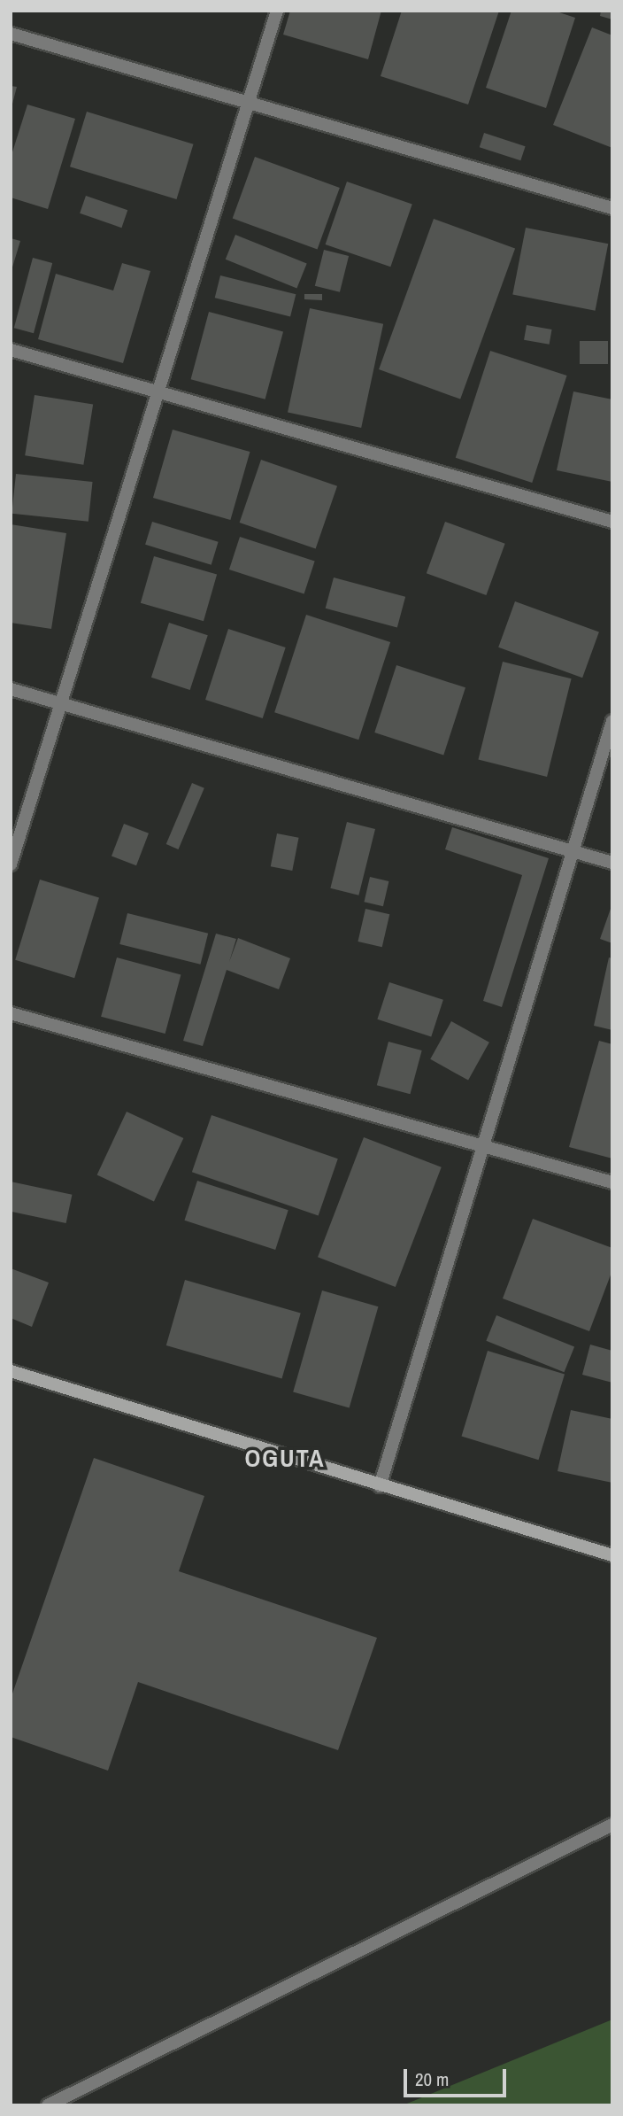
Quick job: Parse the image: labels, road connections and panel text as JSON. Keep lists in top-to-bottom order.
{
  "districts": ["OGUTA"],
  "scale_bar": "20 m"
}
